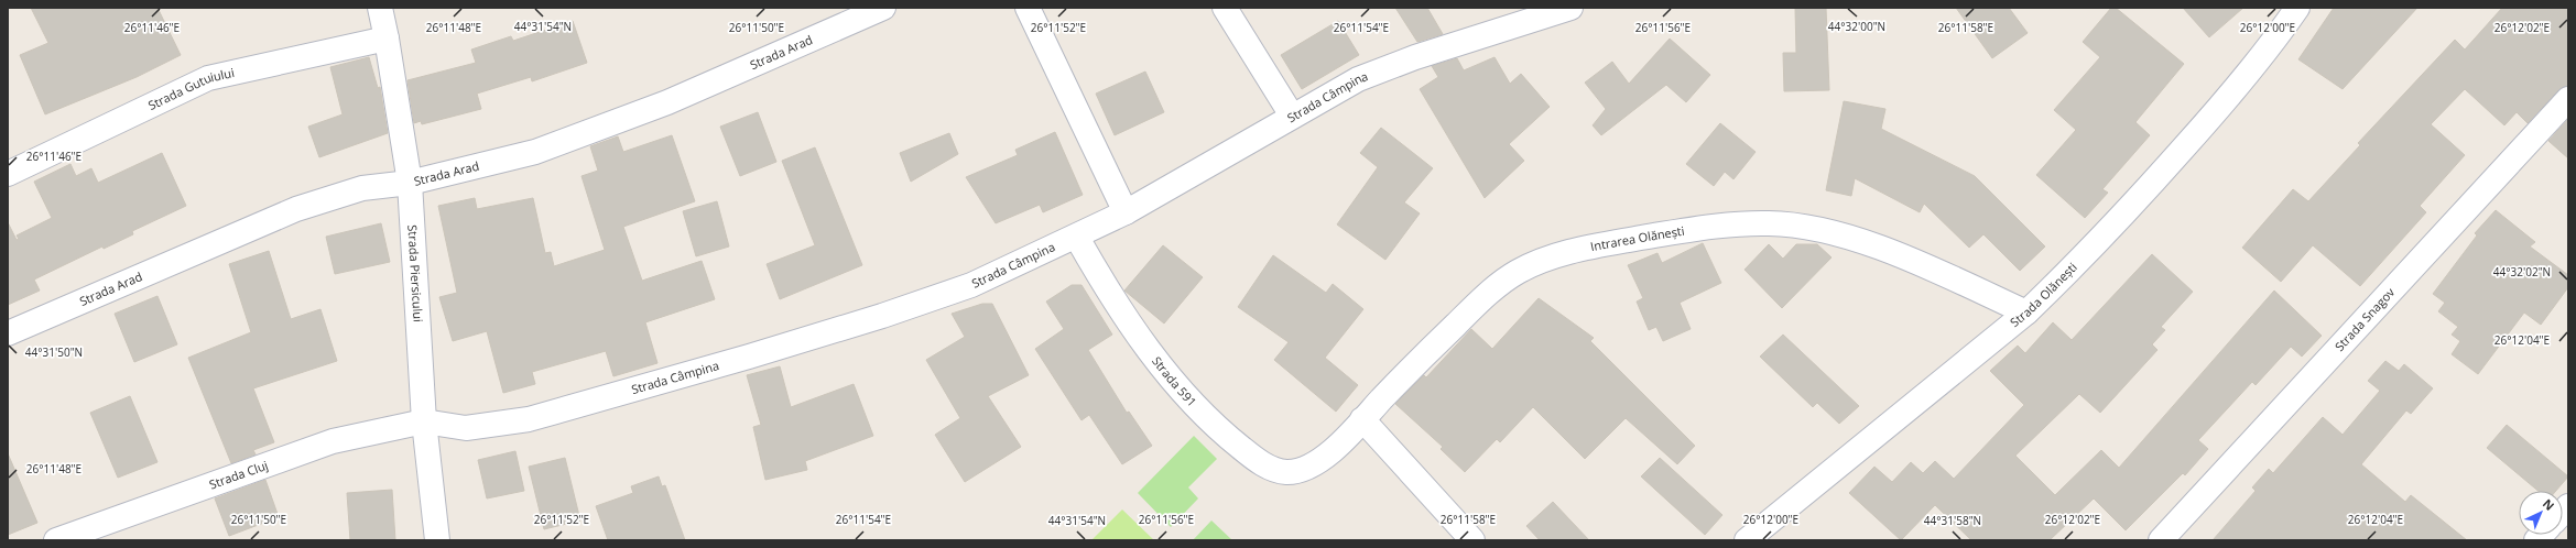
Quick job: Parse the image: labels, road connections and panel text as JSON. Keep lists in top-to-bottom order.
{
  "streets": {
    "street": [
      "Strada Arad",
      "Strada Gutuiului",
      "Strada Câmpina",
      "Intrarea Olănești",
      "Strada Piersicului",
      "Strada Olănești",
      "Strada Snagov",
      "Strada 591",
      "Strada Cluj"
    ]
  },
  "crossings": [
    ["Strada Arad", "Strada Piersicului"],
    ["Strada Gutuiului", "Strada Piersicului"],
    ["Strada Câmpina", "Strada Piersicului"],
    ["Strada Câmpina", "Strada 591"],
    ["Strada Câmpina", "Strada Cluj"],
    ["Intrarea Olănești", "Strada Olănești"],
    ["Intrarea Olănești", "Strada 591"],
    ["Strada Piersicului", "Strada Cluj"]
  ],
  "north": "top right",
  "coordinates": [
    "44°31'54\"N",
    "44°32'00\"N",
    "26°11'58\"E",
    "26°11'46\"E",
    "26°11'48\"E",
    "26°11'50\"E",
    "26°11'52\"E",
    "26°11'54\"E",
    "26°11'56\"E",
    "26°12'00\"E",
    "26°12'02\"E",
    "44°32'02\"N",
    "26°12'04\"E",
    "44°31'50\"N",
    "44°31'58\"N"
  ]
}
